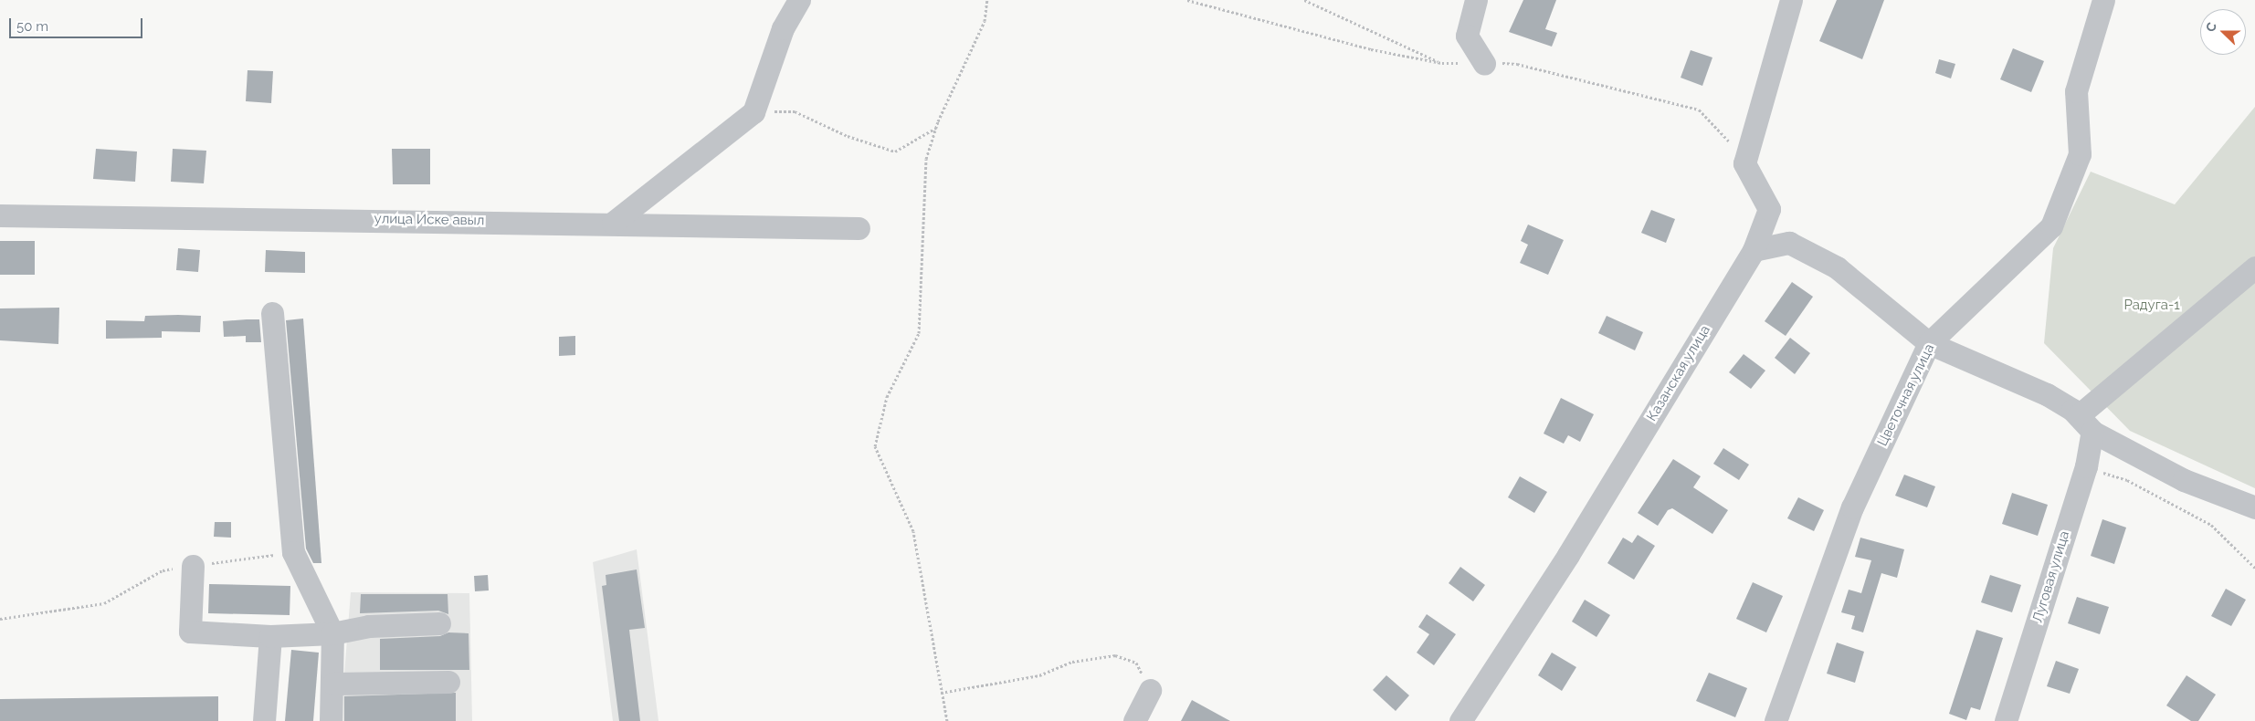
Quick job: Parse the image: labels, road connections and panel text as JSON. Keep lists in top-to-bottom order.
{
  "streets": {
    "street": [
      "улица Иске авыл",
      "Казанская улица",
      "Цветочная улица",
      "Луговая улица"
    ]
  },
  "parks": ["Радуга-1"],
  "scale_bar": "50 m",
  "north": "left"
}
